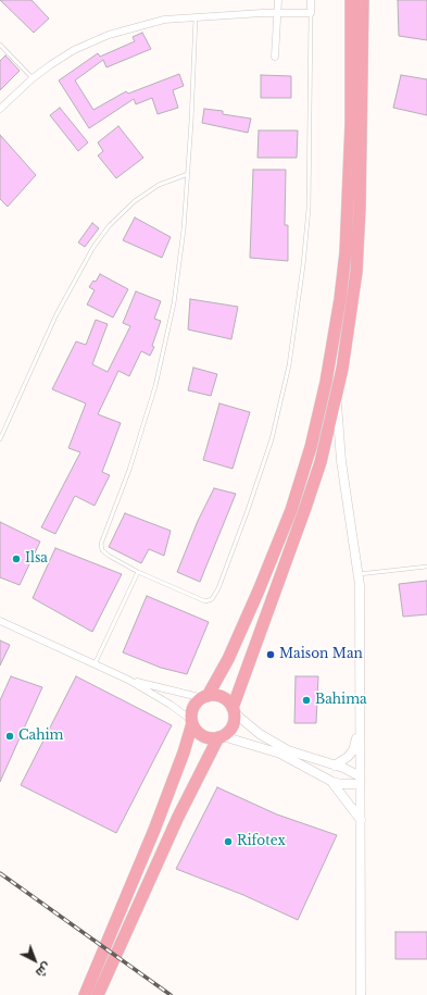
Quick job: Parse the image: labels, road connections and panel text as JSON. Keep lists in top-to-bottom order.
{
  "places": [
    "Ilsa",
    "Maison Man",
    "Bahima",
    "Cahim",
    "Rifotex"
  ],
  "north": "bottom right"
}
